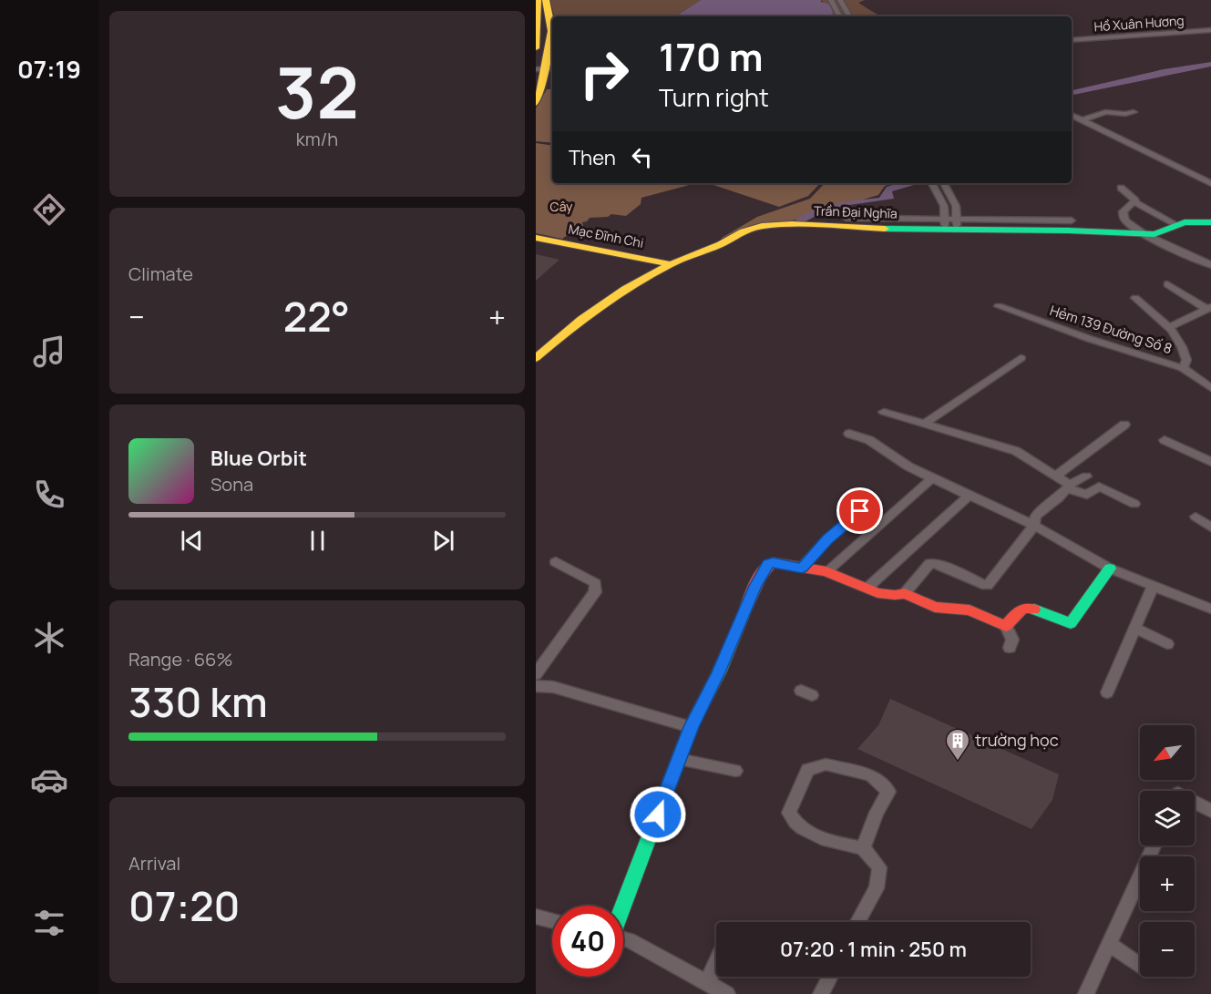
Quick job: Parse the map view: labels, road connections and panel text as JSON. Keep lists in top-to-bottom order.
{
  "streets": {
    "street": [
      "Hồ Xuân Hương",
      "Trần Đại Nghĩa",
      "Mạc Đĩnh Chi",
      "Hẻm 139 Đường Số 8"
    ]
  },
  "crossings": [
    ["Trần Đại Nghĩa", "Mạc Đĩnh Chi"]
  ],
  "parks": ["Cây"],
  "places": {
    "building": ["trường học"]
  },
  "north": "bottom left",
  "page": {
    "tabs": "07:19",
    "tile": [
      ["32", "km/h"],
      "Climate",
      ["Range · 66%", "330 km"],
      ["Arrival", "07:20"]
    ],
    "turn": ["170 m", "Turn right"],
    "then": "Then",
    "heat": ["−", "22°", "+"],
    "song": ["Blue Orbit", "Sona"],
    "map_buttons": ["+", "−"],
    "limit": "40",
    "trip": "07:20 · 1 min · 250 m"
  }
}
